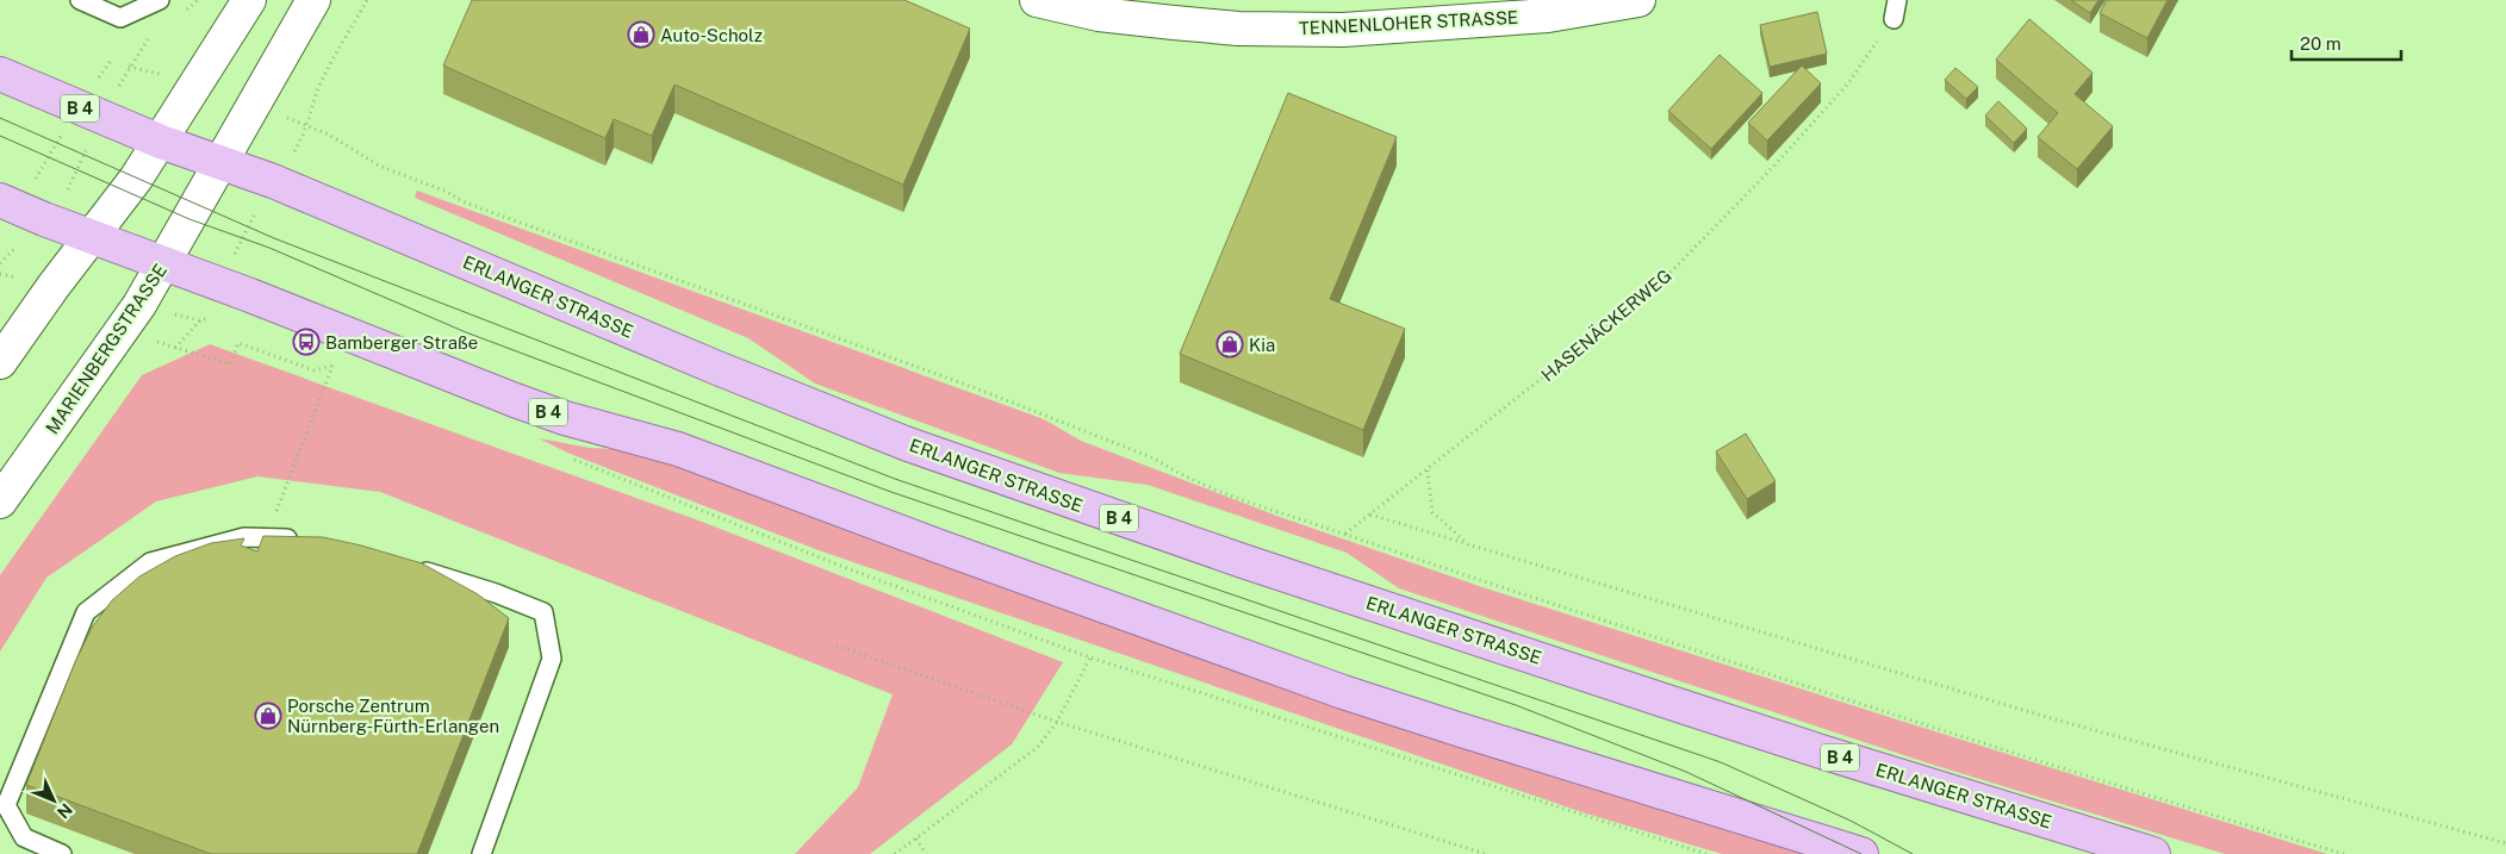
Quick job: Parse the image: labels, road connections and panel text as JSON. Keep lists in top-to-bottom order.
{
  "streets": {
    "main road": ["B 4", "ERLANGER STRASSE"],
    "street": ["TENNENLOHER STRASSE", "MARIENBERGSTRASSE"],
    "path": ["HASENÄCKERWEG"]
  },
  "crossings": [
    ["B 4", "MARIENBERGSTRASSE"],
    ["ERLANGER STRASSE", "MARIENBERGSTRASSE"]
  ],
  "places": {
    "shop": ["Auto-Scholz", "Kia", "Porsche Zentrum Nürnberg-Fürth-Erlangen"],
    "bus stop": ["Bamberger Straße"]
  },
  "scale_bar": "20 m",
  "north": "bottom right"
}
